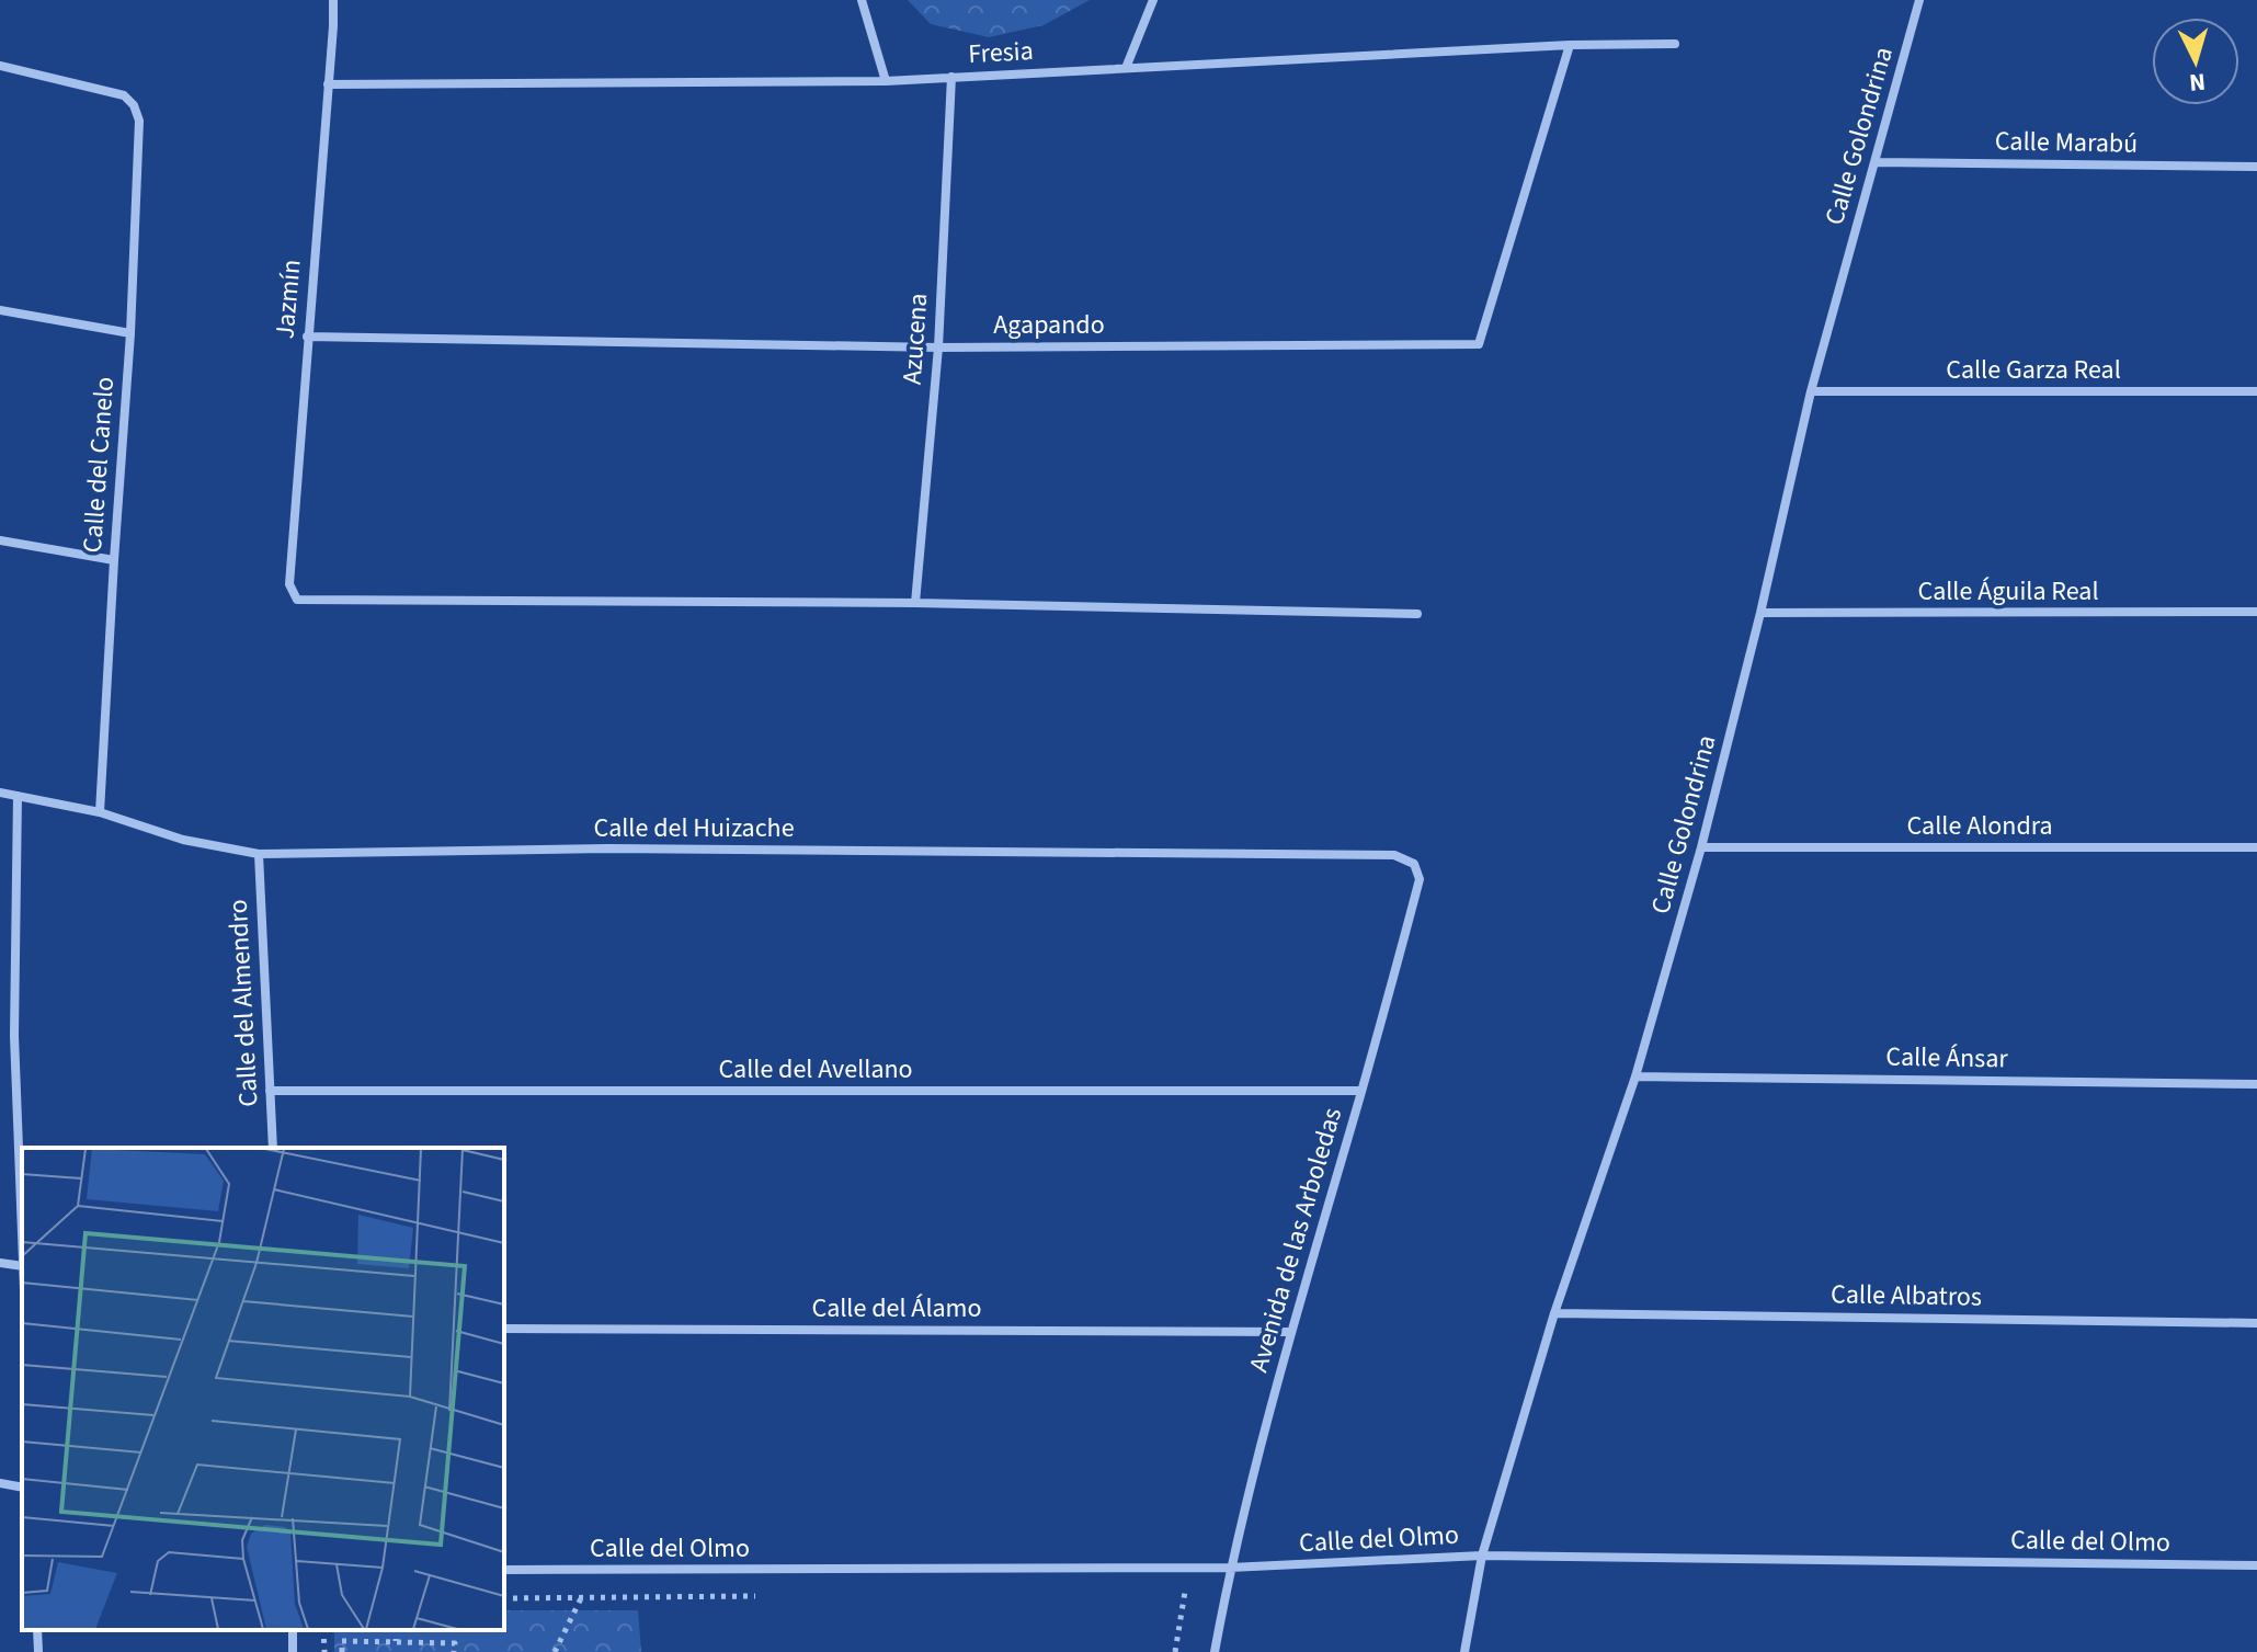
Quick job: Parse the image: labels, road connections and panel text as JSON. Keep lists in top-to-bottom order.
{
  "streets": {
    "street": [
      "Fresia",
      "Calle Golondrina",
      "Calle Marabú",
      "Jazmín",
      "Agapando",
      "Azucena",
      "Calle Garza Real",
      "Calle del Canelo",
      "Calle Águila Real",
      "Calle Alondra",
      "Calle del Huizache",
      "Calle del Almendro",
      "Calle Ánsar",
      "Calle del Avellano",
      "Avenida de las Arboledas",
      "Calle Albatros",
      "Calle del Álamo",
      "Calle del Olmo"
    ]
  },
  "crossings": [
    ["Fresia", "Jazmín"],
    ["Fresia", "Agapando"],
    ["Fresia", "Azucena"],
    ["Calle Golondrina", "Calle Marabú"],
    ["Calle Golondrina", "Calle Garza Real"],
    ["Calle Golondrina", "Calle Águila Real"],
    ["Calle Golondrina", "Calle Alondra"],
    ["Calle Golondrina", "Calle Ánsar"],
    ["Calle Golondrina", "Calle Albatros"],
    ["Calle Golondrina", "Calle del Olmo"],
    ["Jazmín", "Agapando"],
    ["Jazmín", "Azucena"],
    ["Agapando", "Azucena"],
    ["Calle del Canelo", "Calle del Huizache"],
    ["Calle del Huizache", "Calle del Almendro"],
    ["Calle del Huizache", "Avenida de las Arboledas"],
    ["Calle del Almendro", "Calle del Avellano"],
    ["Calle del Avellano", "Avenida de las Arboledas"],
    ["Avenida de las Arboledas", "Calle del Álamo"],
    ["Avenida de las Arboledas", "Calle del Olmo"]
  ],
  "north": "bottom"
}
